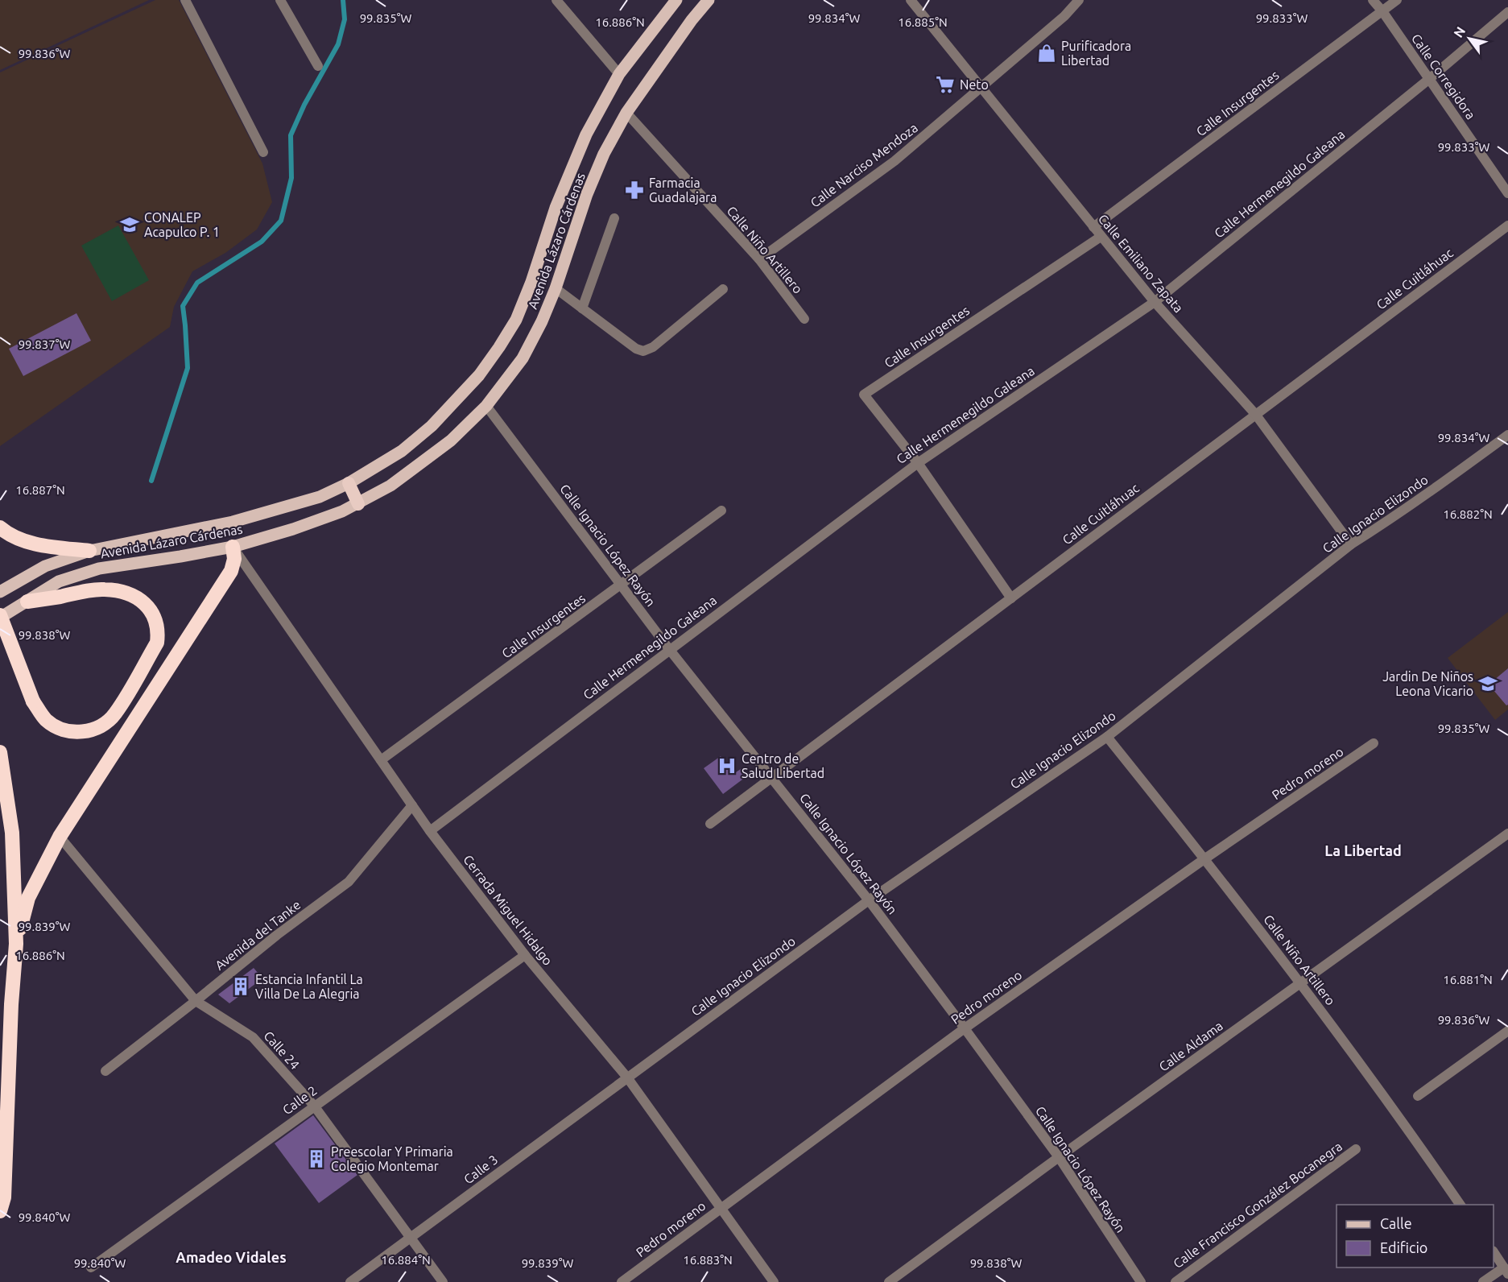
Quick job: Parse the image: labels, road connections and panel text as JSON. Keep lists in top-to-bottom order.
{
  "streets": {
    "main road": ["Avenida Lázaro Cárdenas"],
    "street": [
      "Calle Corregidora",
      "Calle Insurgentes",
      "Calle Narciso Mendoza",
      "Calle Hermenegildo Galeana",
      "Calle Niño Artillero",
      "Calle Emiliano Zapata",
      "Calle Cuitláhuac",
      "Calle Ignacio Elizondo",
      "Calle Ignacio López Rayón",
      "Pedro moreno",
      "Cerrada Miguel Hidalgo",
      "Avenida del Tanke",
      "Calle Aldama",
      "Calle 24",
      "Calle 2",
      "Calle 3",
      "Calle Francisco González Bocanegra"
    ]
  },
  "crossings": [
    ["Calle Corregidora", "Calle Insurgentes"],
    ["Calle Corregidora", "Calle Hermenegildo Galeana"],
    ["Calle Insurgentes", "Calle Hermenegildo Galeana"],
    ["Calle Insurgentes", "Calle Emiliano Zapata"],
    ["Calle Insurgentes", "Calle Ignacio López Rayón"],
    ["Calle Insurgentes", "Cerrada Miguel Hidalgo"],
    ["Calle Narciso Mendoza", "Calle Niño Artillero"],
    ["Calle Narciso Mendoza", "Calle Emiliano Zapata"],
    ["Calle Hermenegildo Galeana", "Calle Emiliano Zapata"],
    ["Calle Hermenegildo Galeana", "Calle Ignacio López Rayón"],
    ["Calle Hermenegildo Galeana", "Cerrada Miguel Hidalgo"],
    ["Avenida Lázaro Cárdenas", "Calle Niño Artillero"],
    ["Avenida Lázaro Cárdenas", "Calle Ignacio López Rayón"],
    ["Avenida Lázaro Cárdenas", "Cerrada Miguel Hidalgo"],
    ["Calle Niño Artillero", "Calle Ignacio Elizondo"],
    ["Calle Niño Artillero", "Pedro moreno"],
    ["Calle Niño Artillero", "Calle Aldama"],
    ["Calle Emiliano Zapata", "Calle Cuitláhuac"],
    ["Calle Emiliano Zapata", "Calle Ignacio Elizondo"],
    ["Calle Cuitláhuac", "Calle Ignacio López Rayón"],
    ["Calle Ignacio Elizondo", "Calle Ignacio López Rayón"],
    ["Calle Ignacio Elizondo", "Cerrada Miguel Hidalgo"],
    ["Calle Ignacio Elizondo", "Calle 3"],
    ["Calle Ignacio López Rayón", "Pedro moreno"],
    ["Calle Ignacio López Rayón", "Calle Aldama"],
    ["Pedro moreno", "Cerrada Miguel Hidalgo"],
    ["Cerrada Miguel Hidalgo", "Avenida del Tanke"],
    ["Cerrada Miguel Hidalgo", "Calle 2"],
    ["Cerrada Miguel Hidalgo", "Calle 3"],
    ["Avenida del Tanke", "Calle 24"],
    ["Calle 24", "Calle 2"],
    ["Calle 24", "Calle 3"]
  ],
  "districts": ["La Libertad", "Amadeo Vidales"],
  "places": {
    "shop": ["Purificadora Libertad"],
    "supermarket": ["Neto"],
    "pharmacy": ["Farmacia Guadalajara"],
    "school or university": ["CONALEP Acapulco P. 1", "Jardin De Niños Leona Vicario"],
    "hospital": ["Centro de Salud Libertad"],
    "building": ["Estancia Infantil La Villa De La Alegria", "Preescolar Y Primaria Colegio Montemar"]
  },
  "legend": ["Calle", "Edificio"],
  "north": "top left",
  "coordinates": [
    "99.835°W",
    "99.834°W",
    "99.833°W",
    "16.886°N",
    "16.885°N",
    "99.836°W",
    "99.837°W",
    "16.887°N",
    "16.882°N",
    "99.838°W",
    "99.839°W",
    "16.881°N",
    "99.840°W",
    "16.884°N",
    "16.883°N"
  ]
}
